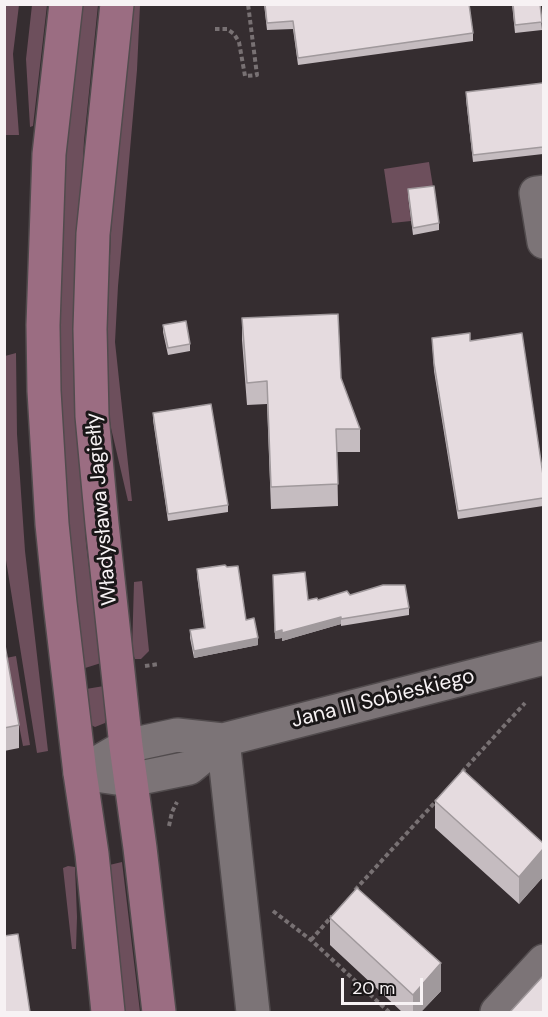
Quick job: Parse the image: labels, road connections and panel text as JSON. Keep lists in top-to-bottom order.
{
  "streets": {
    "main road": ["Władysława Jagiełły"],
    "street": ["Jana III Sobieskiego"]
  },
  "crossings": [
    ["Władysława Jagiełły", "Jana III Sobieskiego"]
  ],
  "scale_bar": "20 m"
}
